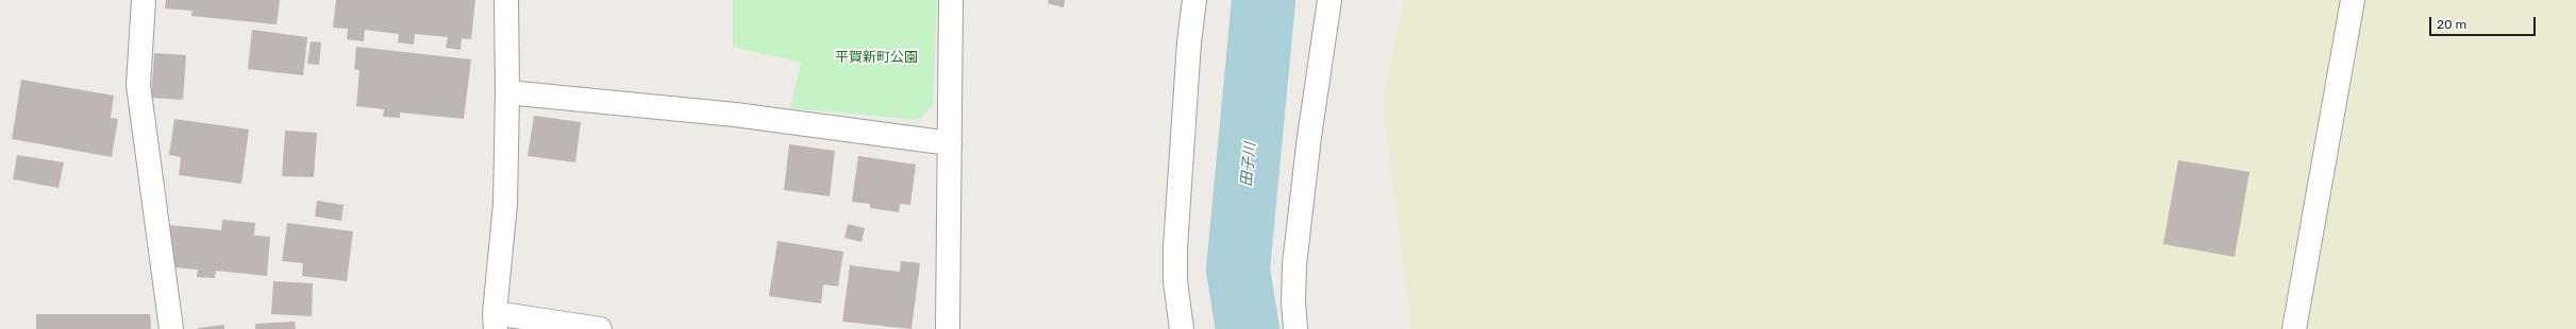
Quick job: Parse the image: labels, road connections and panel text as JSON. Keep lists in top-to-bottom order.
{
  "water": ["田子川"],
  "parks": ["平賀新町公園"],
  "scale_bar": "20 m"
}
